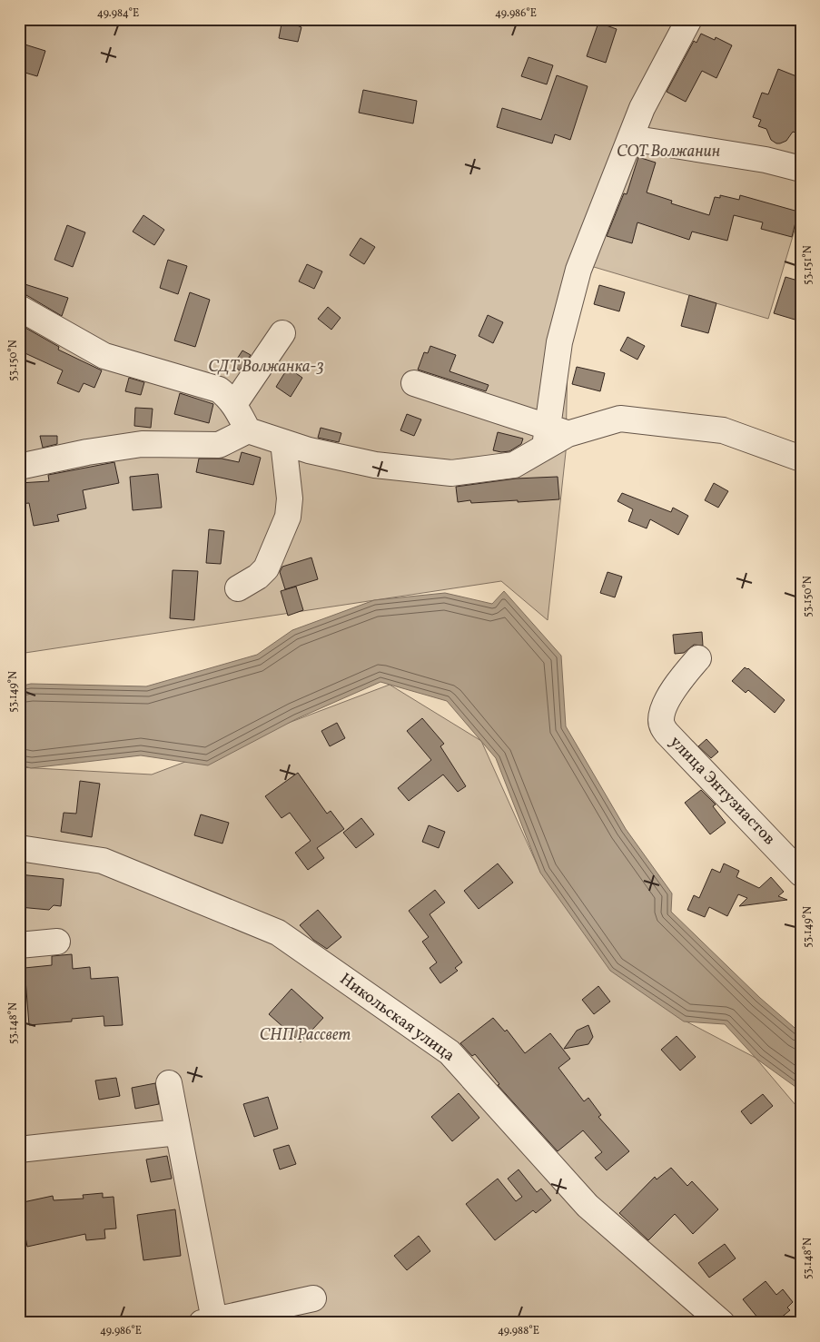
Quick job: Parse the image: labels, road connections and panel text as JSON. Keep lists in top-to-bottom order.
{
  "streets": {
    "street": ["улица Энтузиастов", "Никольская улица"]
  },
  "parks": ["СОТ Волжанин", "СДТ Волжанка-3", "СНП Рассвет"],
  "coordinates": [
    "49.984°E",
    "49.986°E",
    "53.151°N",
    "53.150°N",
    "53.149°N",
    "53.148°N",
    "49.988°E"
  ]
}
